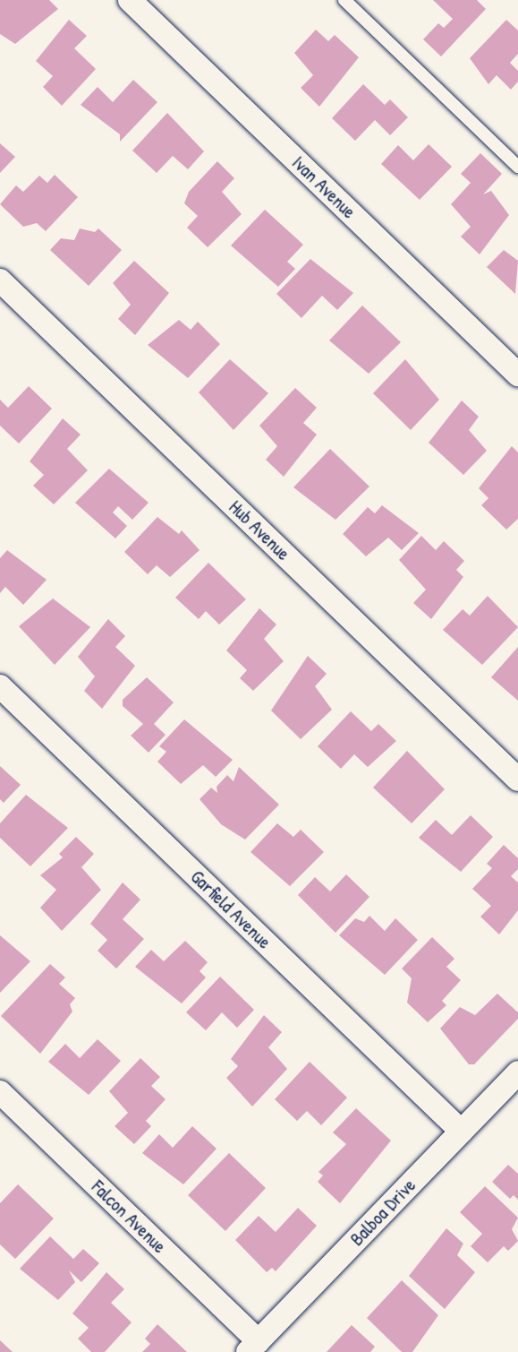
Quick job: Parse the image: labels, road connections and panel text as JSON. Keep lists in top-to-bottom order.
{
  "streets": {
    "street": [
      "Ivan Avenue",
      "Hub Avenue",
      "Garfield Avenue",
      "Balboa Drive",
      "Falcon Avenue"
    ]
  },
  "crossings": [
    ["Garfield Avenue", "Balboa Drive"],
    ["Balboa Drive", "Falcon Avenue"]
  ]
}
